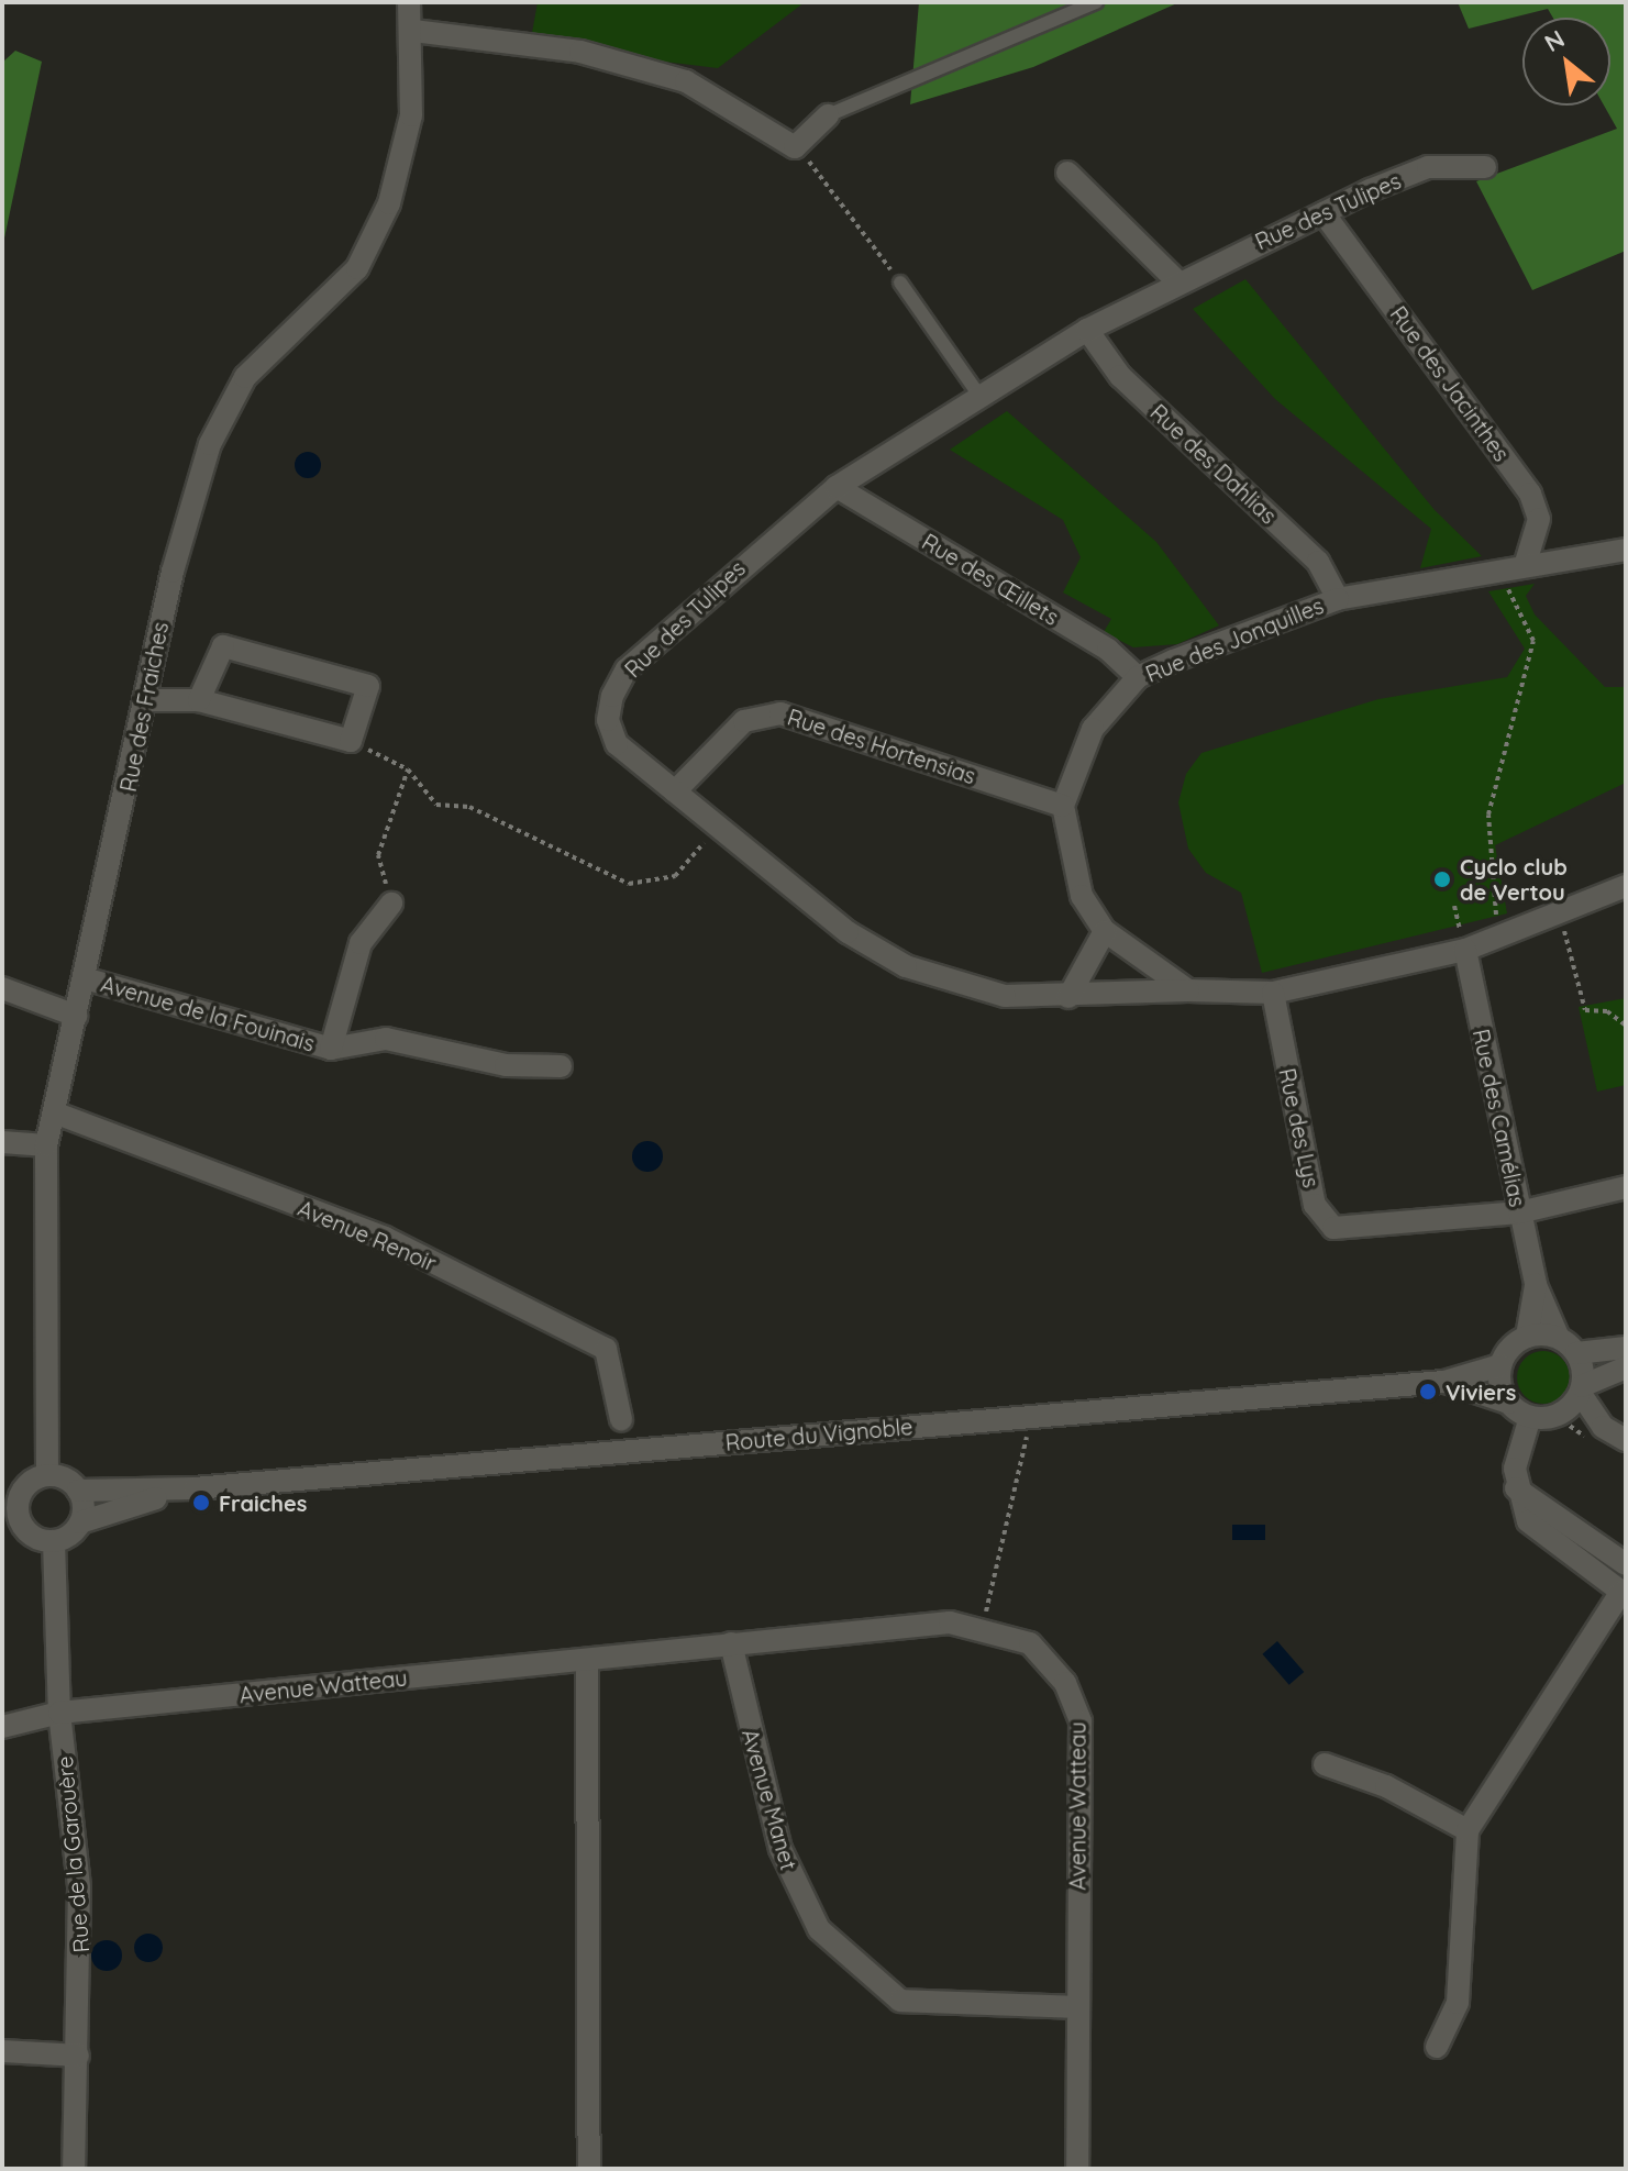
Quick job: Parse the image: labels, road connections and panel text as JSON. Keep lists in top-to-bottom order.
{
  "streets": {
    "street": [
      "Rue des Tulipes",
      "Rue des Jacinthes",
      "Rue des Dahlias",
      "Rue des Œillets",
      "Rue des Jonquilles",
      "Rue des Fraiches",
      "Rue des Hortensias",
      "Avenue de la Fouinais",
      "Rue des Camélias",
      "Rue des Lys",
      "Avenue Renoir",
      "Route du Vignoble",
      "Avenue Watteau",
      "Avenue Manet",
      "Rue de la Garouère"
    ]
  },
  "crossings": [
    ["Rue des Tulipes", "Rue des Jacinthes"],
    ["Rue des Tulipes", "Rue des Dahlias"],
    ["Rue des Tulipes", "Rue des Œillets"],
    ["Rue des Tulipes", "Rue des Hortensias"],
    ["Rue des Jacinthes", "Rue des Jonquilles"],
    ["Rue des Dahlias", "Rue des Jonquilles"],
    ["Rue des Œillets", "Rue des Jonquilles"],
    ["Rue des Jonquilles", "Rue des Hortensias"],
    ["Rue des Fraiches", "Avenue de la Fouinais"],
    ["Rue des Fraiches", "Avenue Renoir"],
    ["Rue des Fraiches", "Route du Vignoble"],
    ["Rue des Fraiches", "Rue de la Garouère"],
    ["Rue des Camélias", "Rue des Lys"],
    ["Rue des Camélias", "Route du Vignoble"],
    ["Route du Vignoble", "Rue de la Garouère"],
    ["Avenue Watteau", "Avenue Manet"],
    ["Avenue Watteau", "Rue de la Garouère"]
  ],
  "places": ["Cyclo club de Vertou", "Viviers", "Fraiches"],
  "north": "top left"
}
